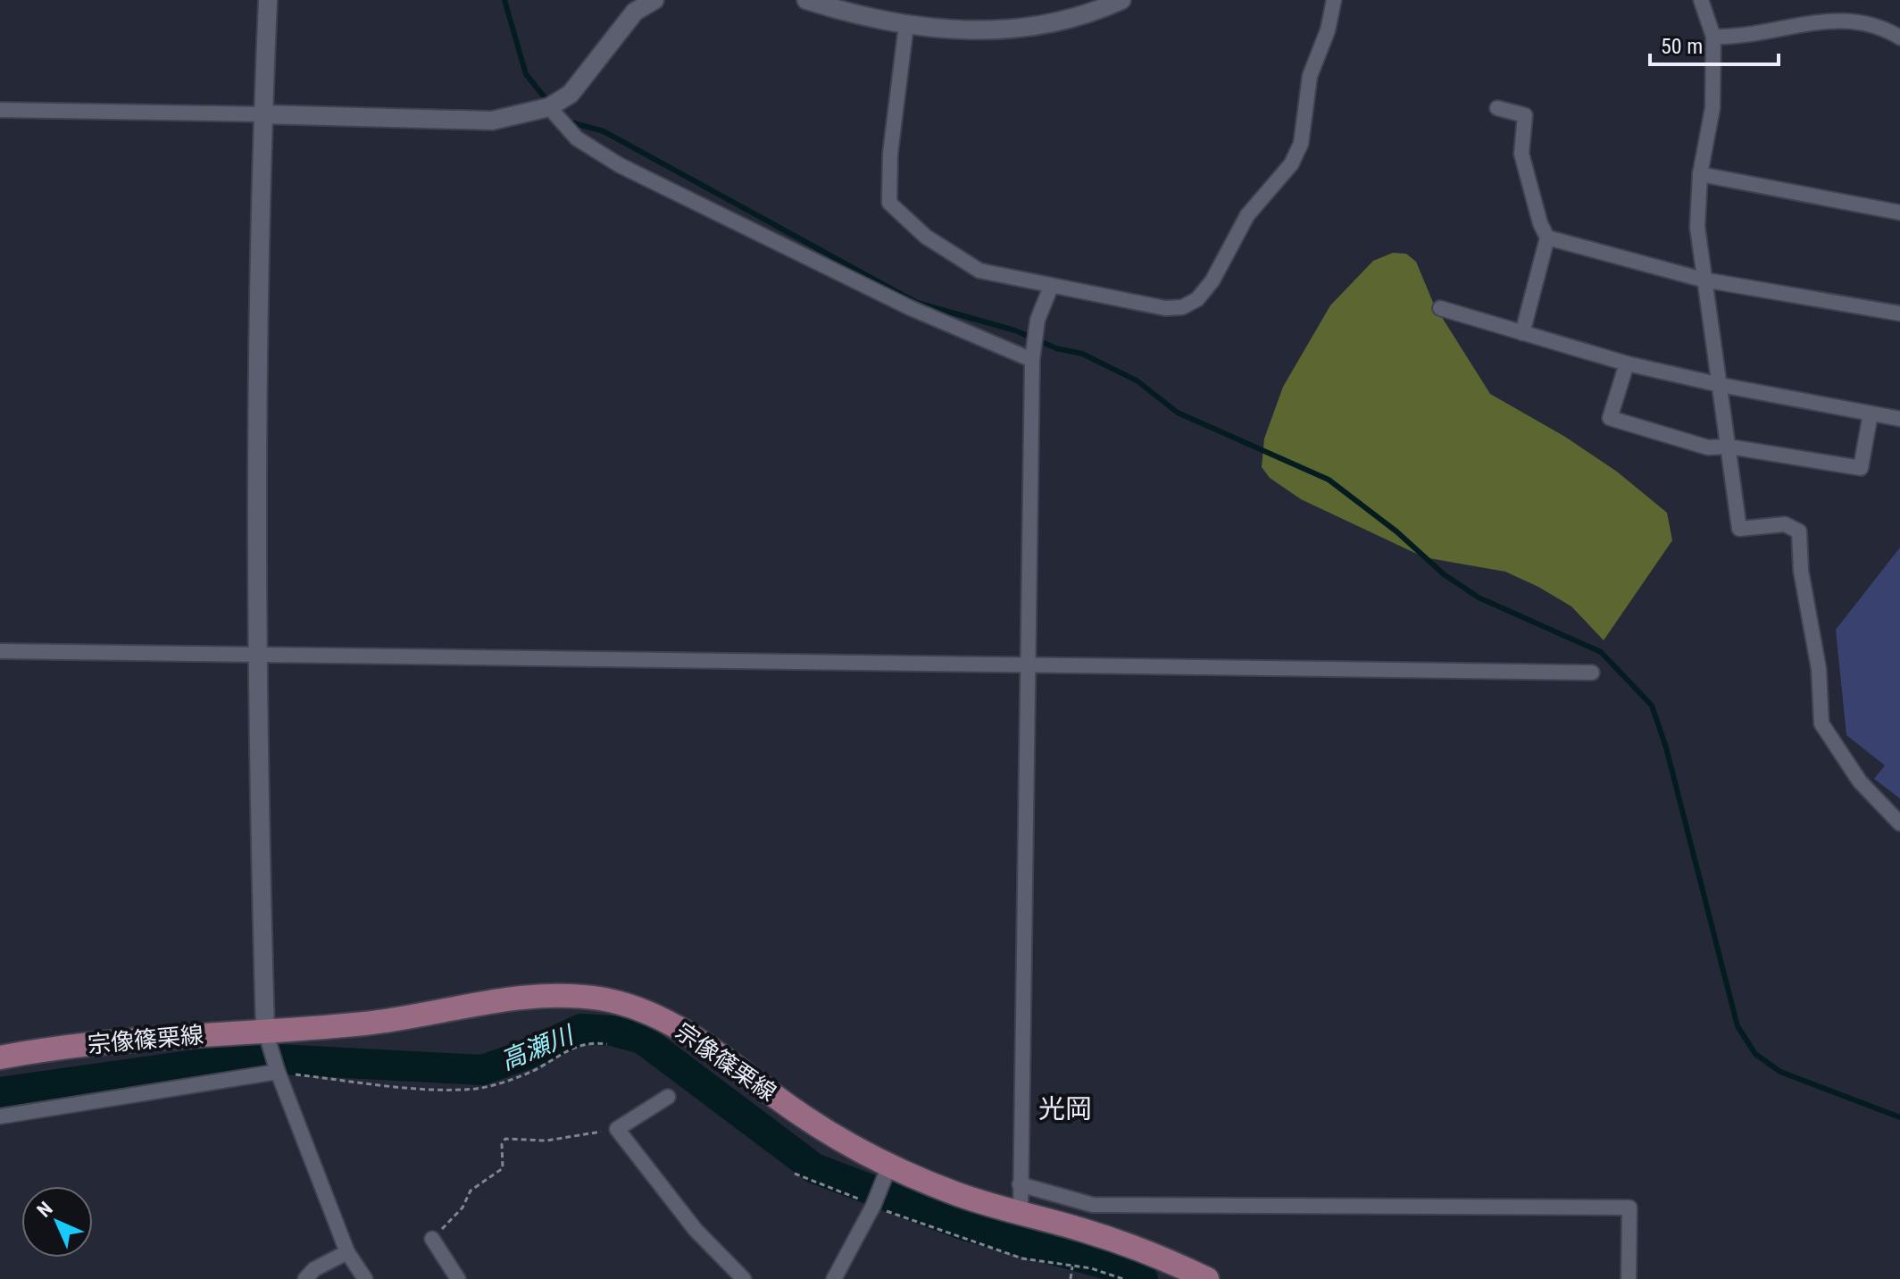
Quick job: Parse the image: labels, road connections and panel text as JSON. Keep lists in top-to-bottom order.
{
  "streets": {
    "main road": ["宗像篠栗線"]
  },
  "districts": ["光岡"],
  "water": ["高瀬川"],
  "scale_bar": "50 m",
  "north": "top left"
}
